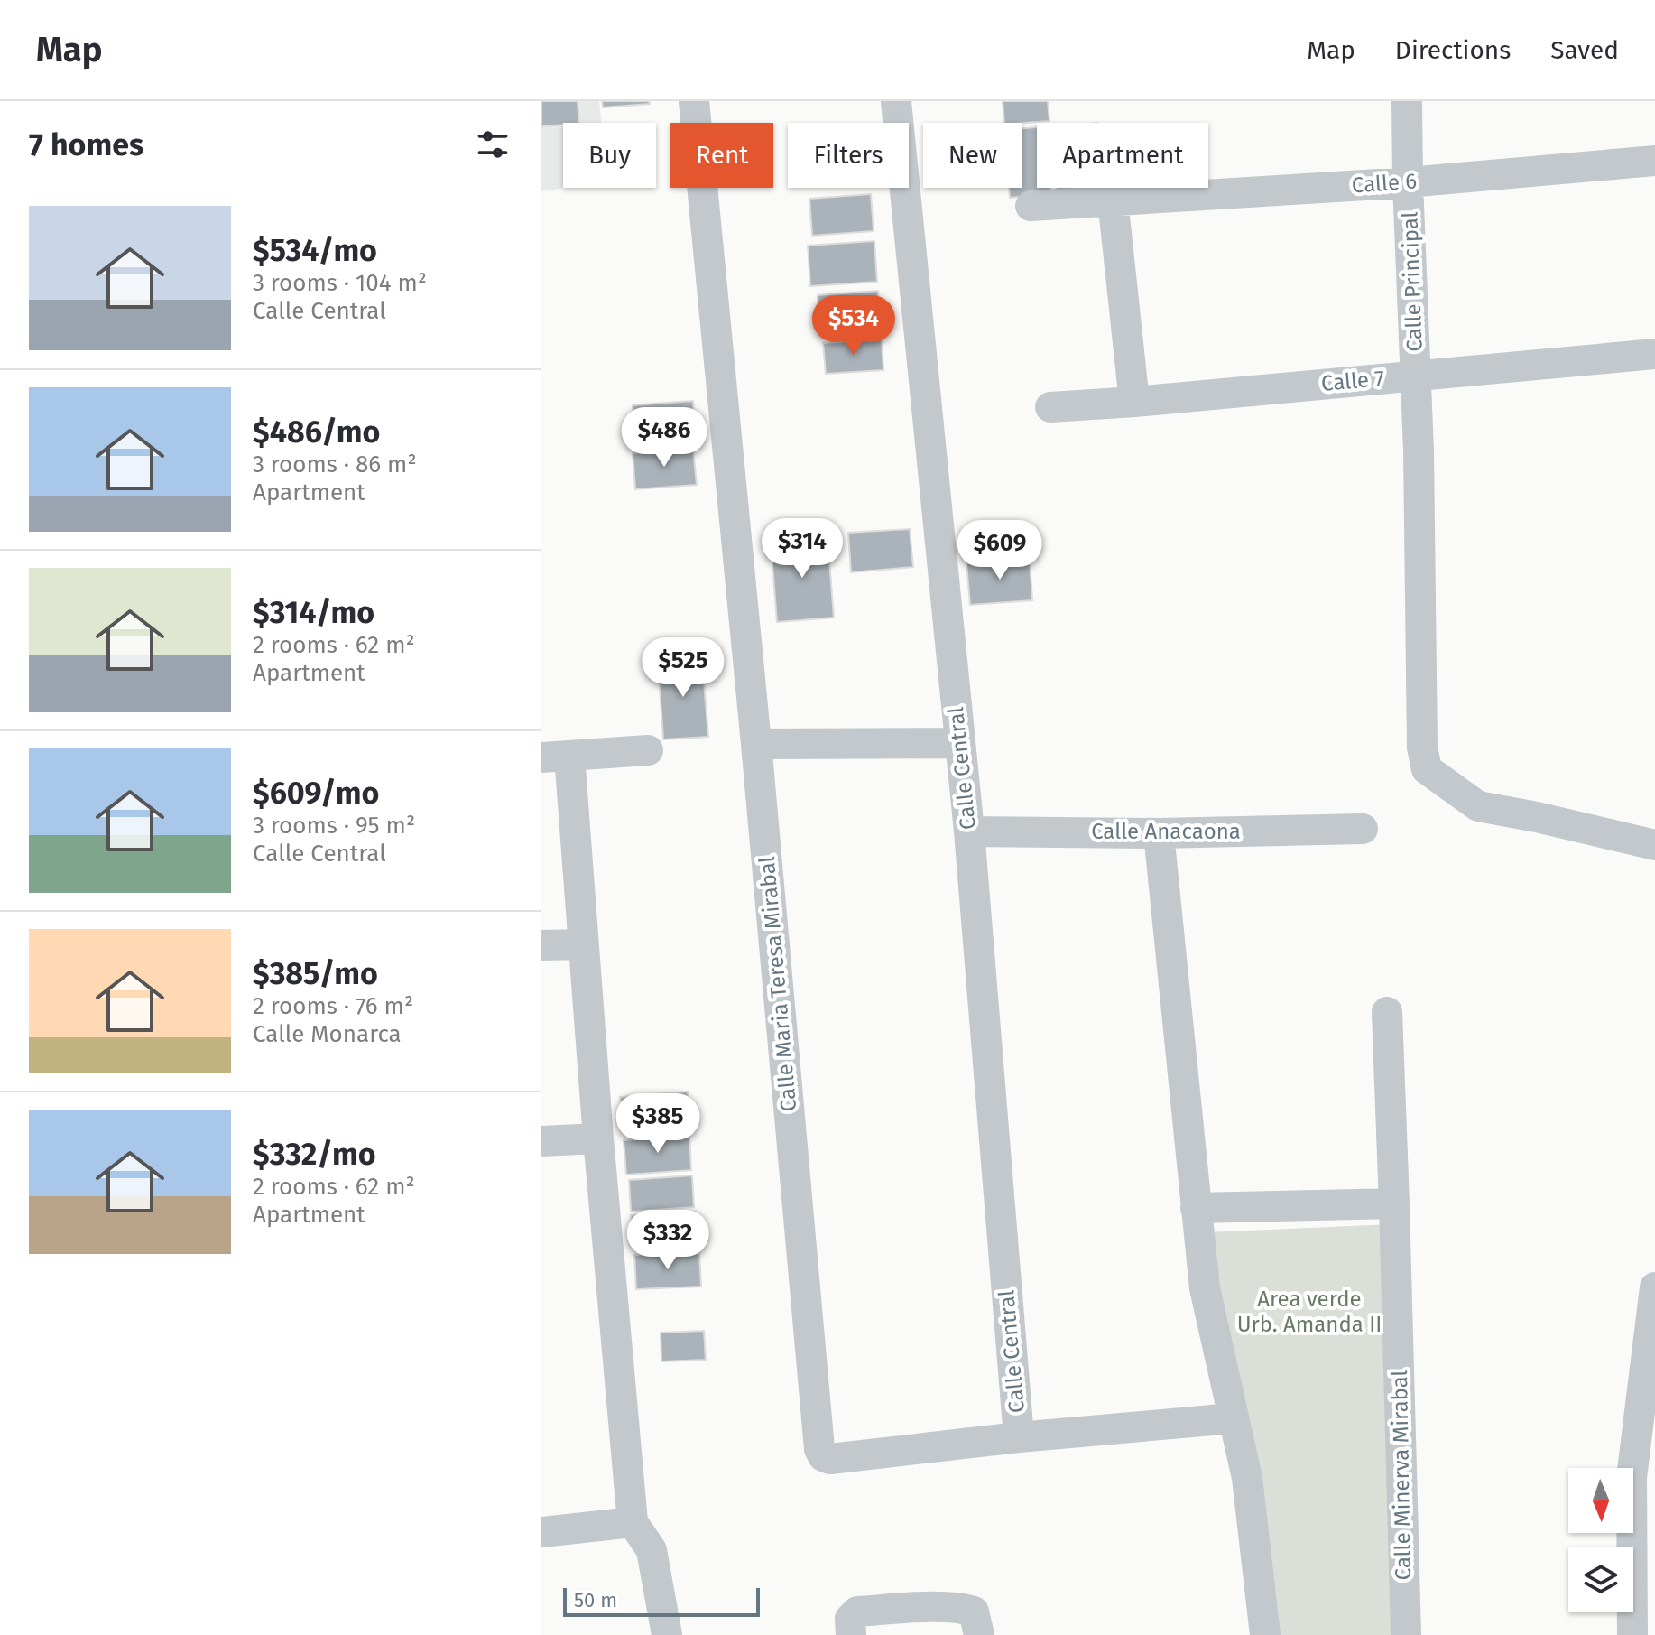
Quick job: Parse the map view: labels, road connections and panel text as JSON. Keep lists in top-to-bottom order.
{
  "streets": {
    "street": [
      "Calle 6",
      "Calle Principal",
      "Calle 7",
      "Calle Central",
      "Calle Anacaona",
      "Calle Maria Teresa Mirabal",
      "Calle Minerva Mirabal"
    ]
  },
  "crossings": [
    ["Calle 6", "Calle Principal"],
    ["Calle Principal", "Calle 7"],
    ["Calle Central", "Calle Anacaona"],
    ["Calle Central", "Calle Maria Teresa Mirabal"]
  ],
  "parks": ["Area verde Urb. Amanda II"],
  "scale_bar": "50 m",
  "north": "bottom",
  "page": {
    "header": "Map",
    "nav": ["Map", "Directions", "Saved"],
    "heading": "7 homes",
    "chip": [
      "Buy",
      "Rent",
      "Filters",
      "New",
      "Apartment"
    ],
    "list": [
      {
        "name": "$534/mo",
        "note": "3 rooms · 104 m² · Calle Central"
      },
      {
        "name": "$486/mo",
        "note": "3 rooms · 86 m² · Apartment"
      },
      {
        "name": "$314/mo",
        "note": "2 rooms · 62 m² · Apartment"
      },
      {
        "name": "$609/mo",
        "note": "3 rooms · 95 m² · Calle Central"
      },
      {
        "name": "$385/mo",
        "note": "2 rooms · 76 m² · Calle Monarca"
      },
      {
        "name": "$332/mo",
        "note": "2 rooms · 62 m² · Apartment"
      }
    ],
    "price": [
      "$534",
      "$486",
      "$314",
      "$609",
      "$525",
      "$385",
      "$332"
    ],
    "scale": "50 m"
  }
}
